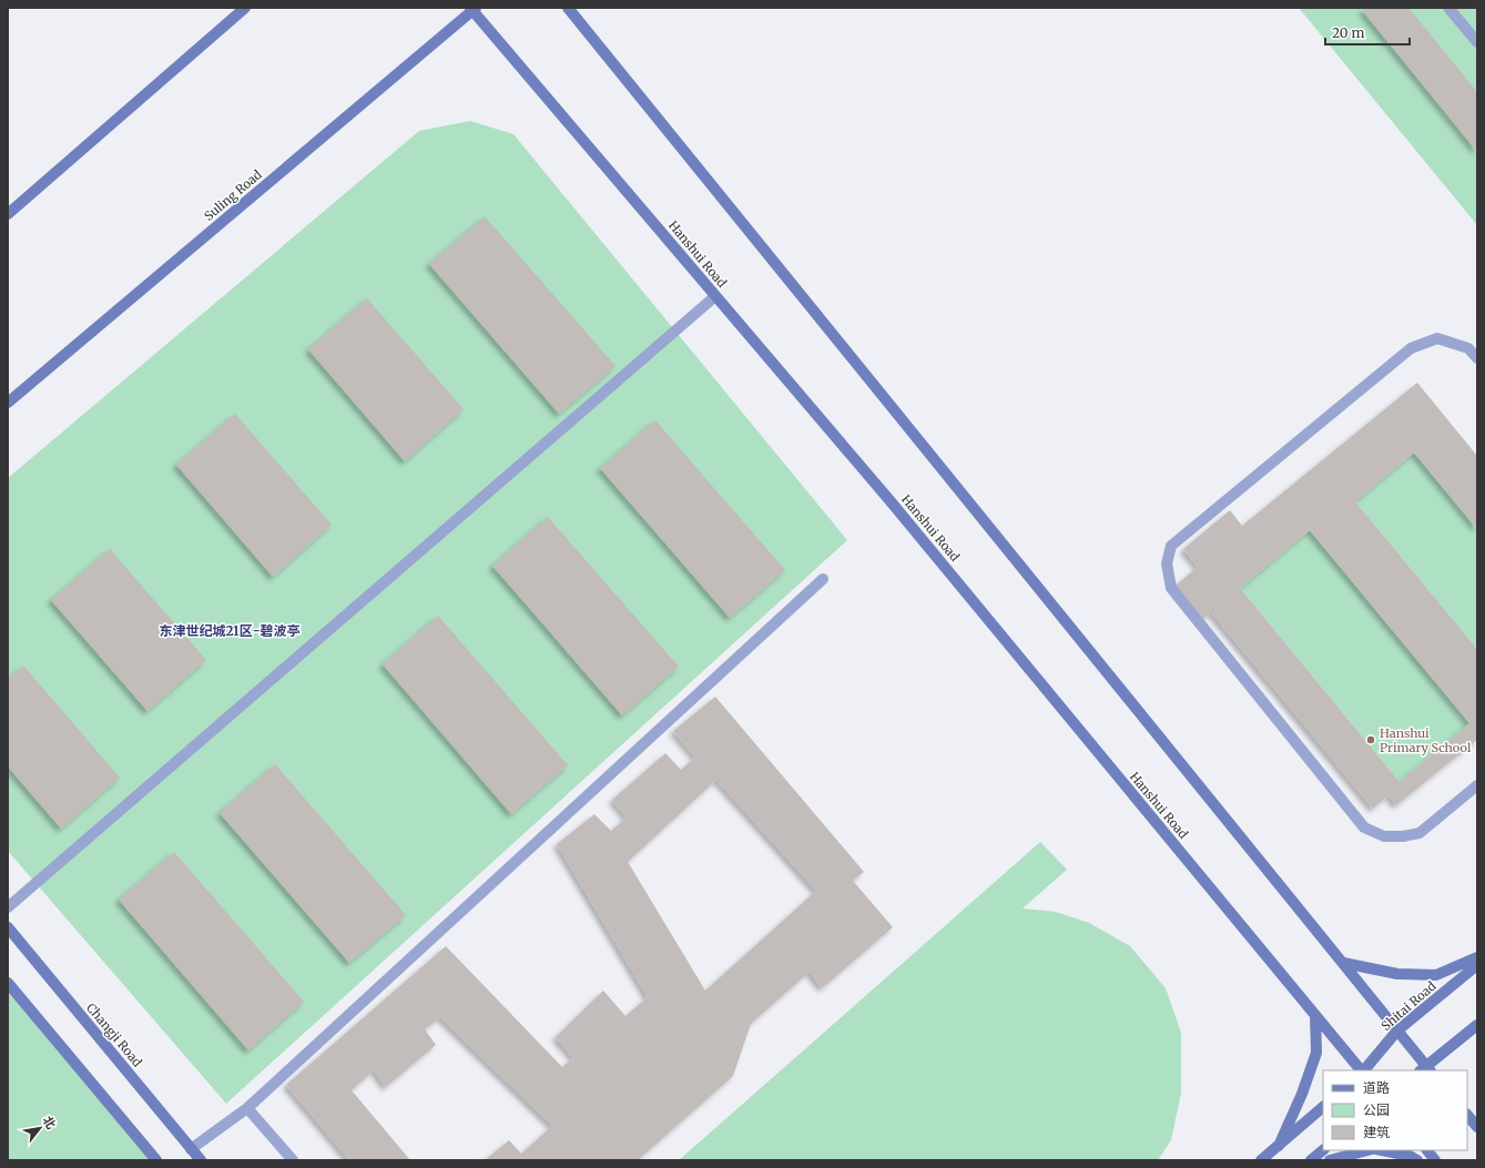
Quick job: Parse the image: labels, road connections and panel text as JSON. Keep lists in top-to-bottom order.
{
  "streets": {
    "main road": [
      "Suling Road",
      "Hanshui Road",
      "Shitai Road",
      "Changji Road"
    ]
  },
  "crossings": [
    ["Suling Road", "Hanshui Road"]
  ],
  "districts": ["东津世纪城21区-碧波亭"],
  "places": ["Hanshui Primary School"],
  "legend": ["道路", "公园", "建筑"],
  "scale_bar": "20 m",
  "north": "top right"
}
